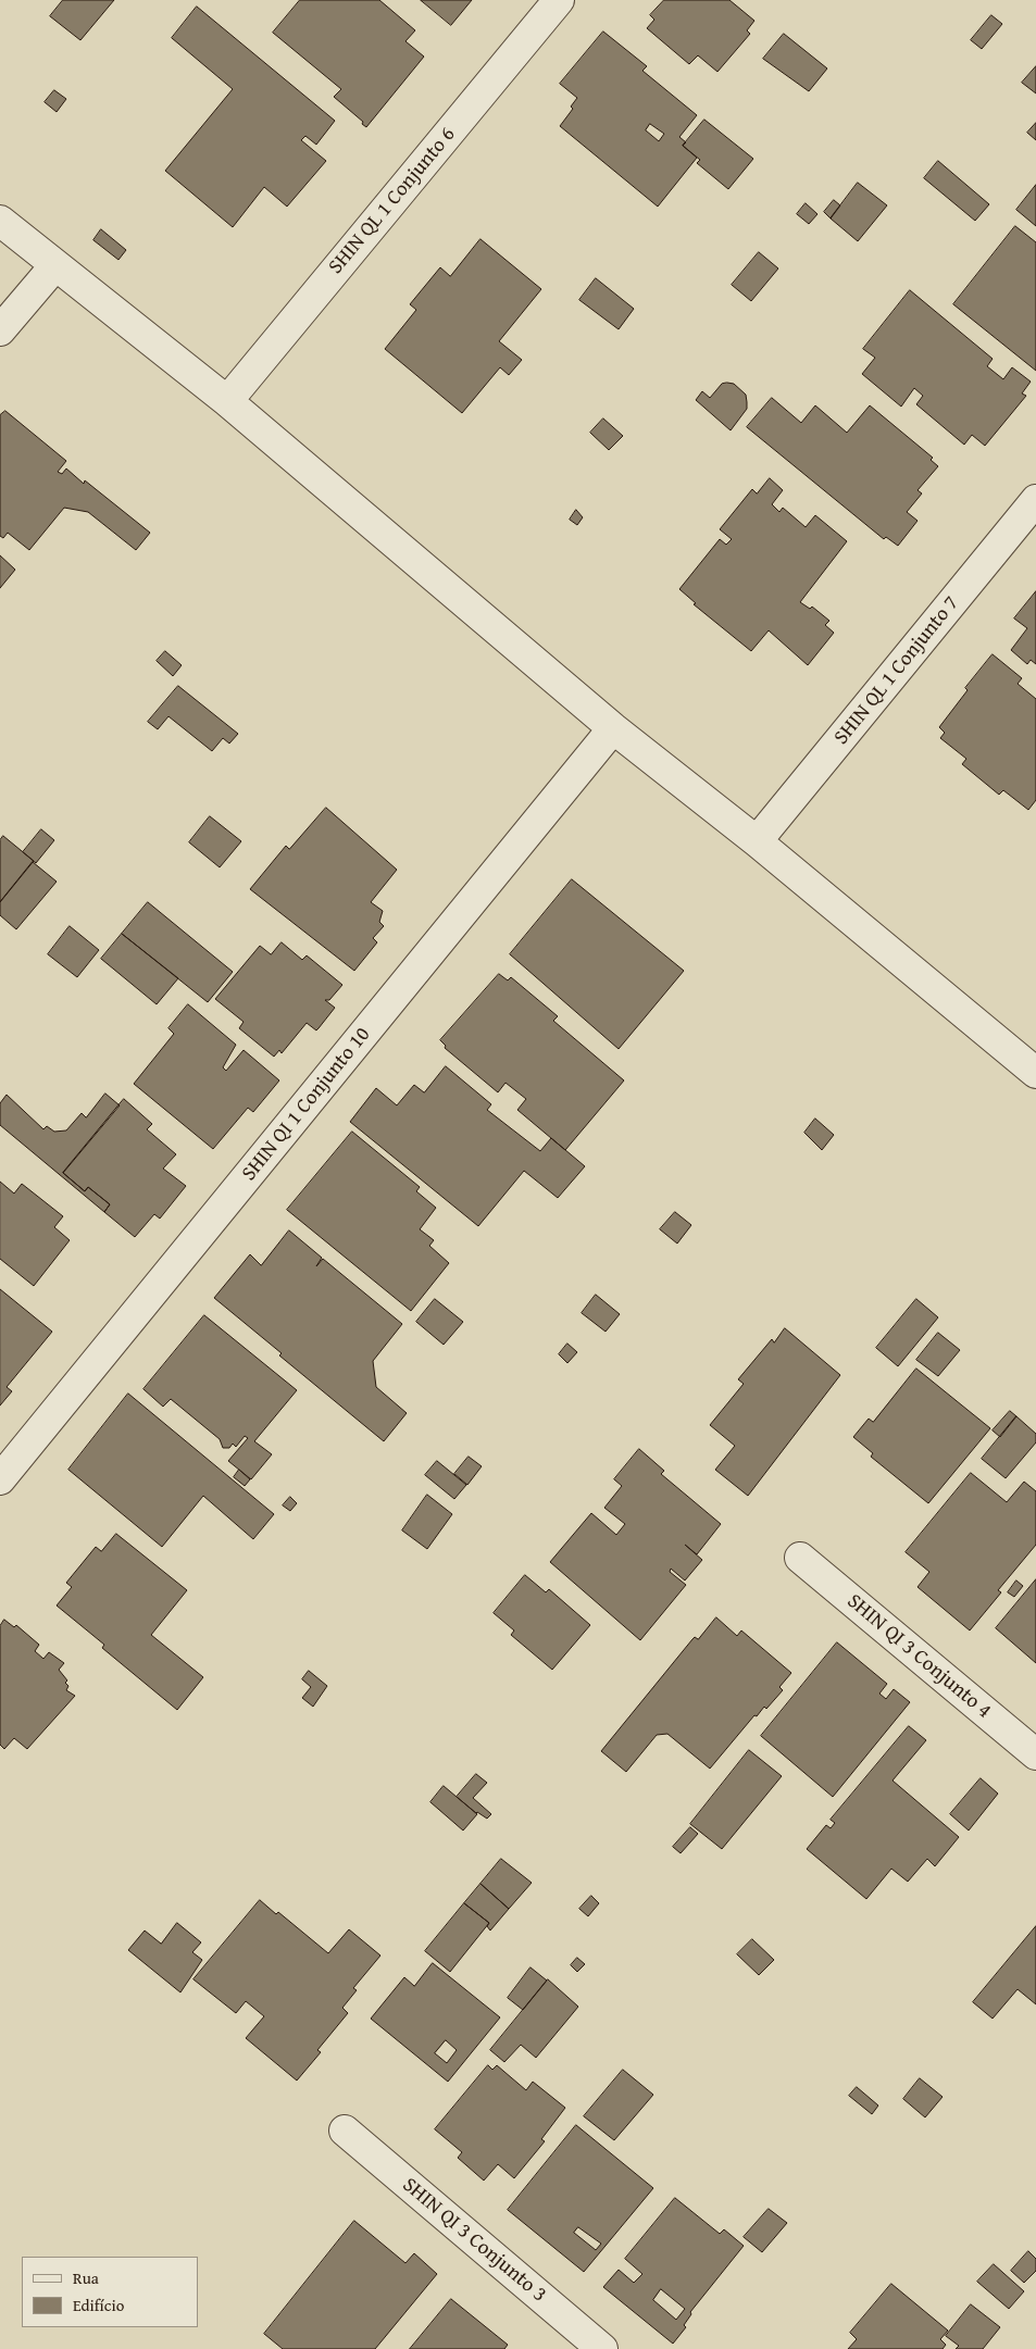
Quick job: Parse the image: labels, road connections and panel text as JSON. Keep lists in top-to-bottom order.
{
  "streets": {
    "street": [
      "SHIN QL 1 Conjunto 6",
      "SHIN QL 1 Conjunto 7",
      "SHIN QI 1 Conjunto 10",
      "SHIN QI 3 Conjunto 4",
      "SHIN QI 3 Conjunto 3"
    ]
  },
  "legend": ["Rua", "Edifício"]
}
